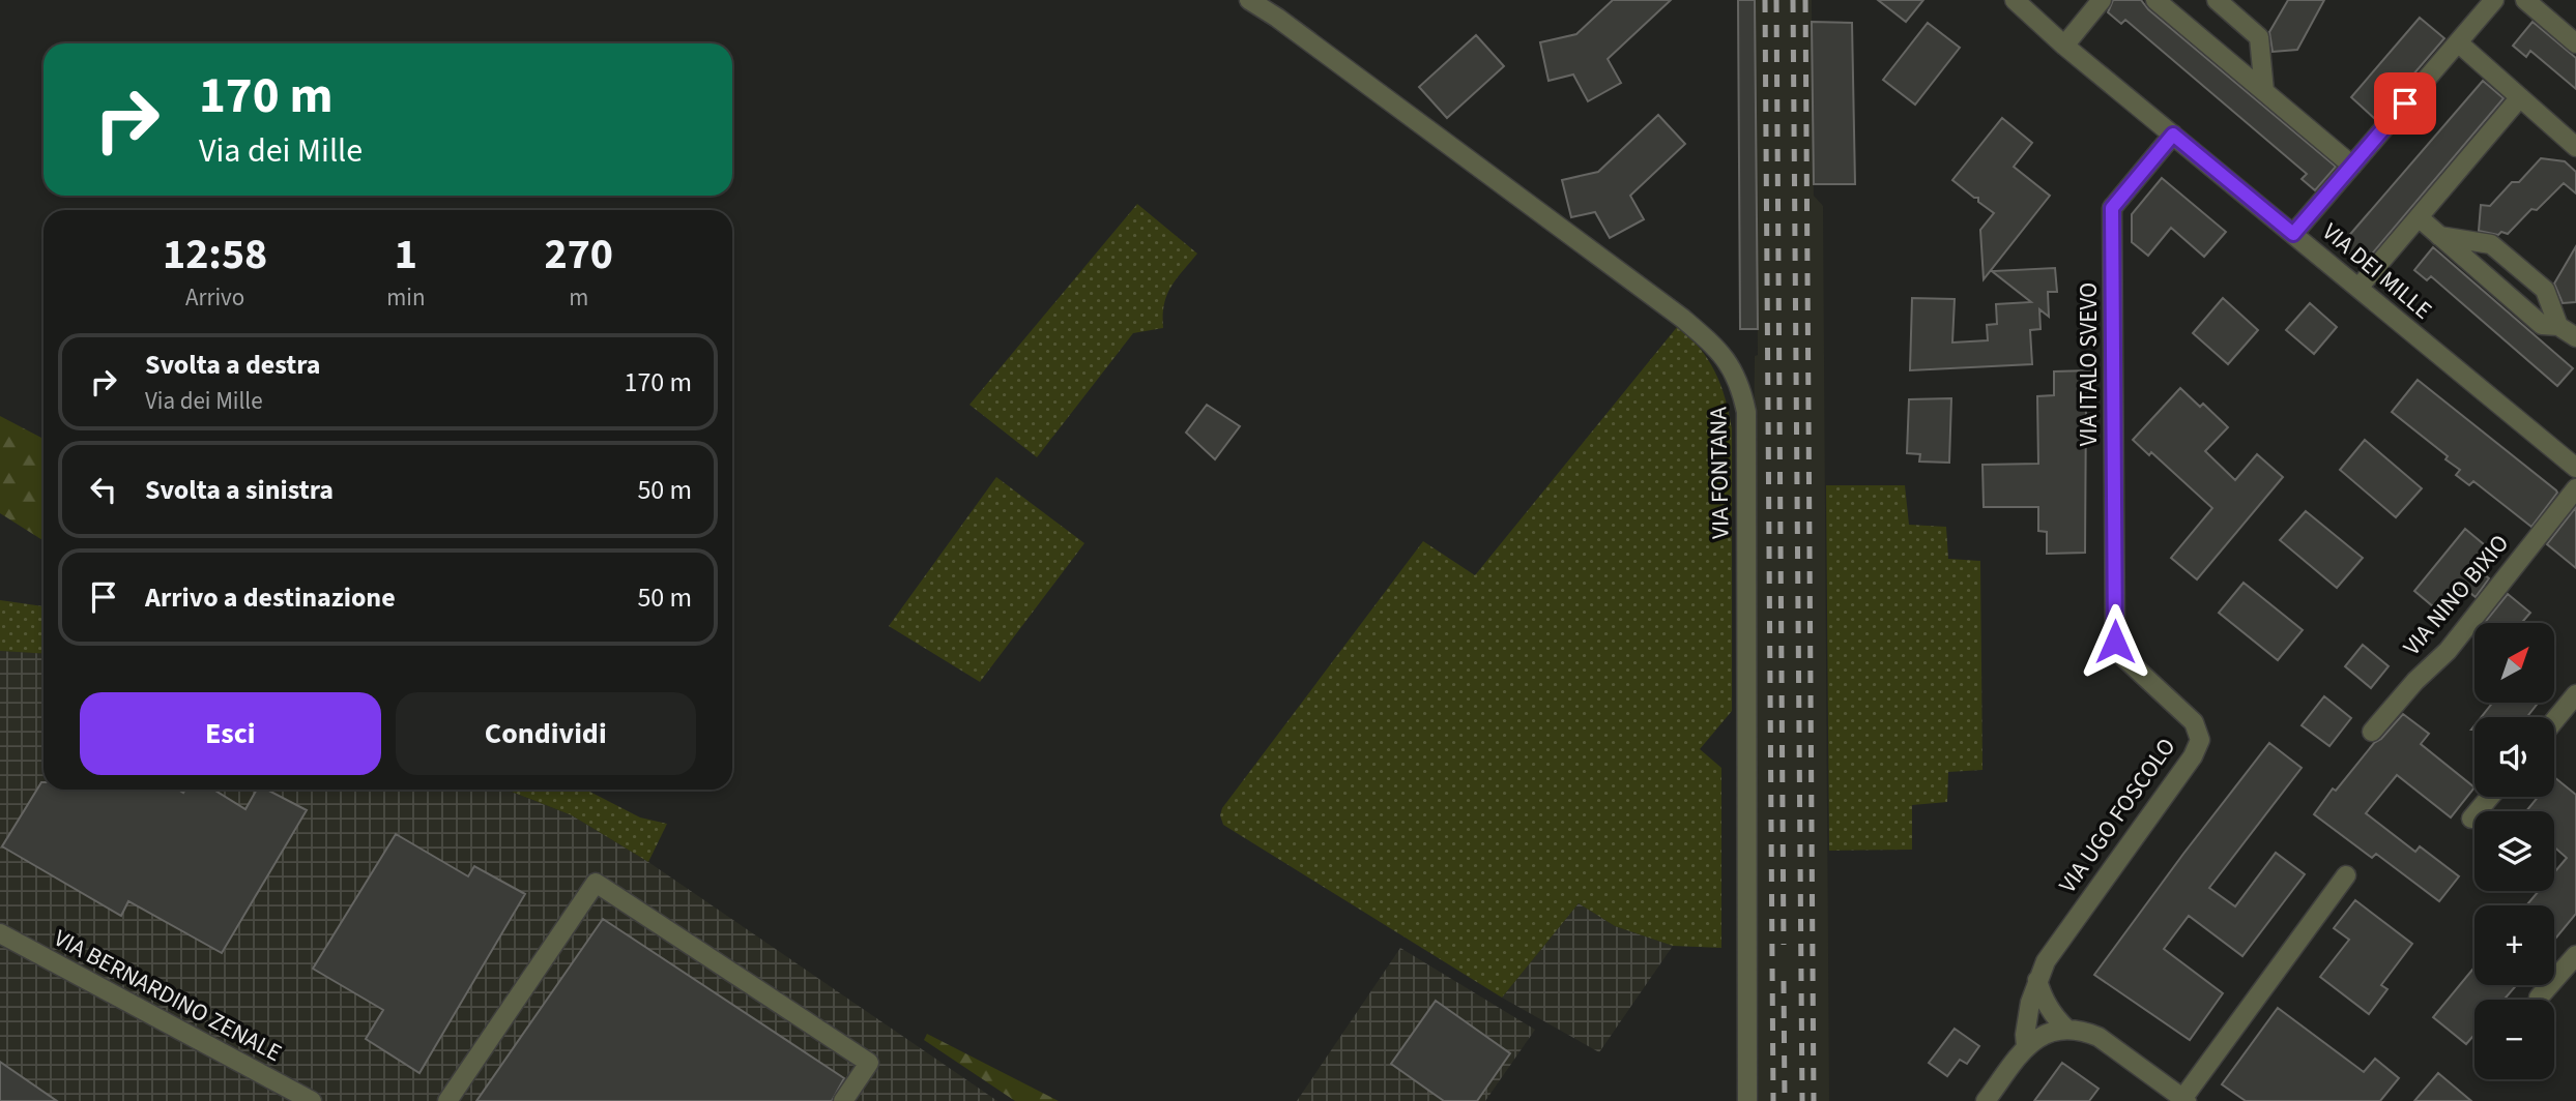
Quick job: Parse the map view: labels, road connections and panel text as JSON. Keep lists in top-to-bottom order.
{
  "streets": {
    "street": [
      "VIA DEI MILLE",
      "VIA ITALO SVEVO",
      "VIA FONTANA",
      "VIA NINO BIXIO",
      "VIA UGO FOSCOLO",
      "VIA BERNARDINO ZENALE"
    ]
  },
  "crossings": [
    ["VIA DEI MILLE", "VIA ITALO SVEVO"],
    ["VIA ITALO SVEVO", "VIA UGO FOSCOLO"]
  ],
  "north": "top right",
  "page": {
    "turn": ["170 m", "Via dei Mille"],
    "eta": [
      "12:58",
      "Arrivo",
      "1",
      "min",
      "270",
      "m"
    ],
    "list": [
      {
        "name": "Svolta a destra",
        "note": "Via dei Mille",
        "value": "170 m"
      },
      {
        "name": "Svolta a sinistra",
        "value": "50 m"
      },
      {
        "name": "Arrivo a destinazione",
        "value": "50 m"
      }
    ],
    "map_buttons": ["+", "−"],
    "buttons": ["Esci", "Condividi"]
  }
}
